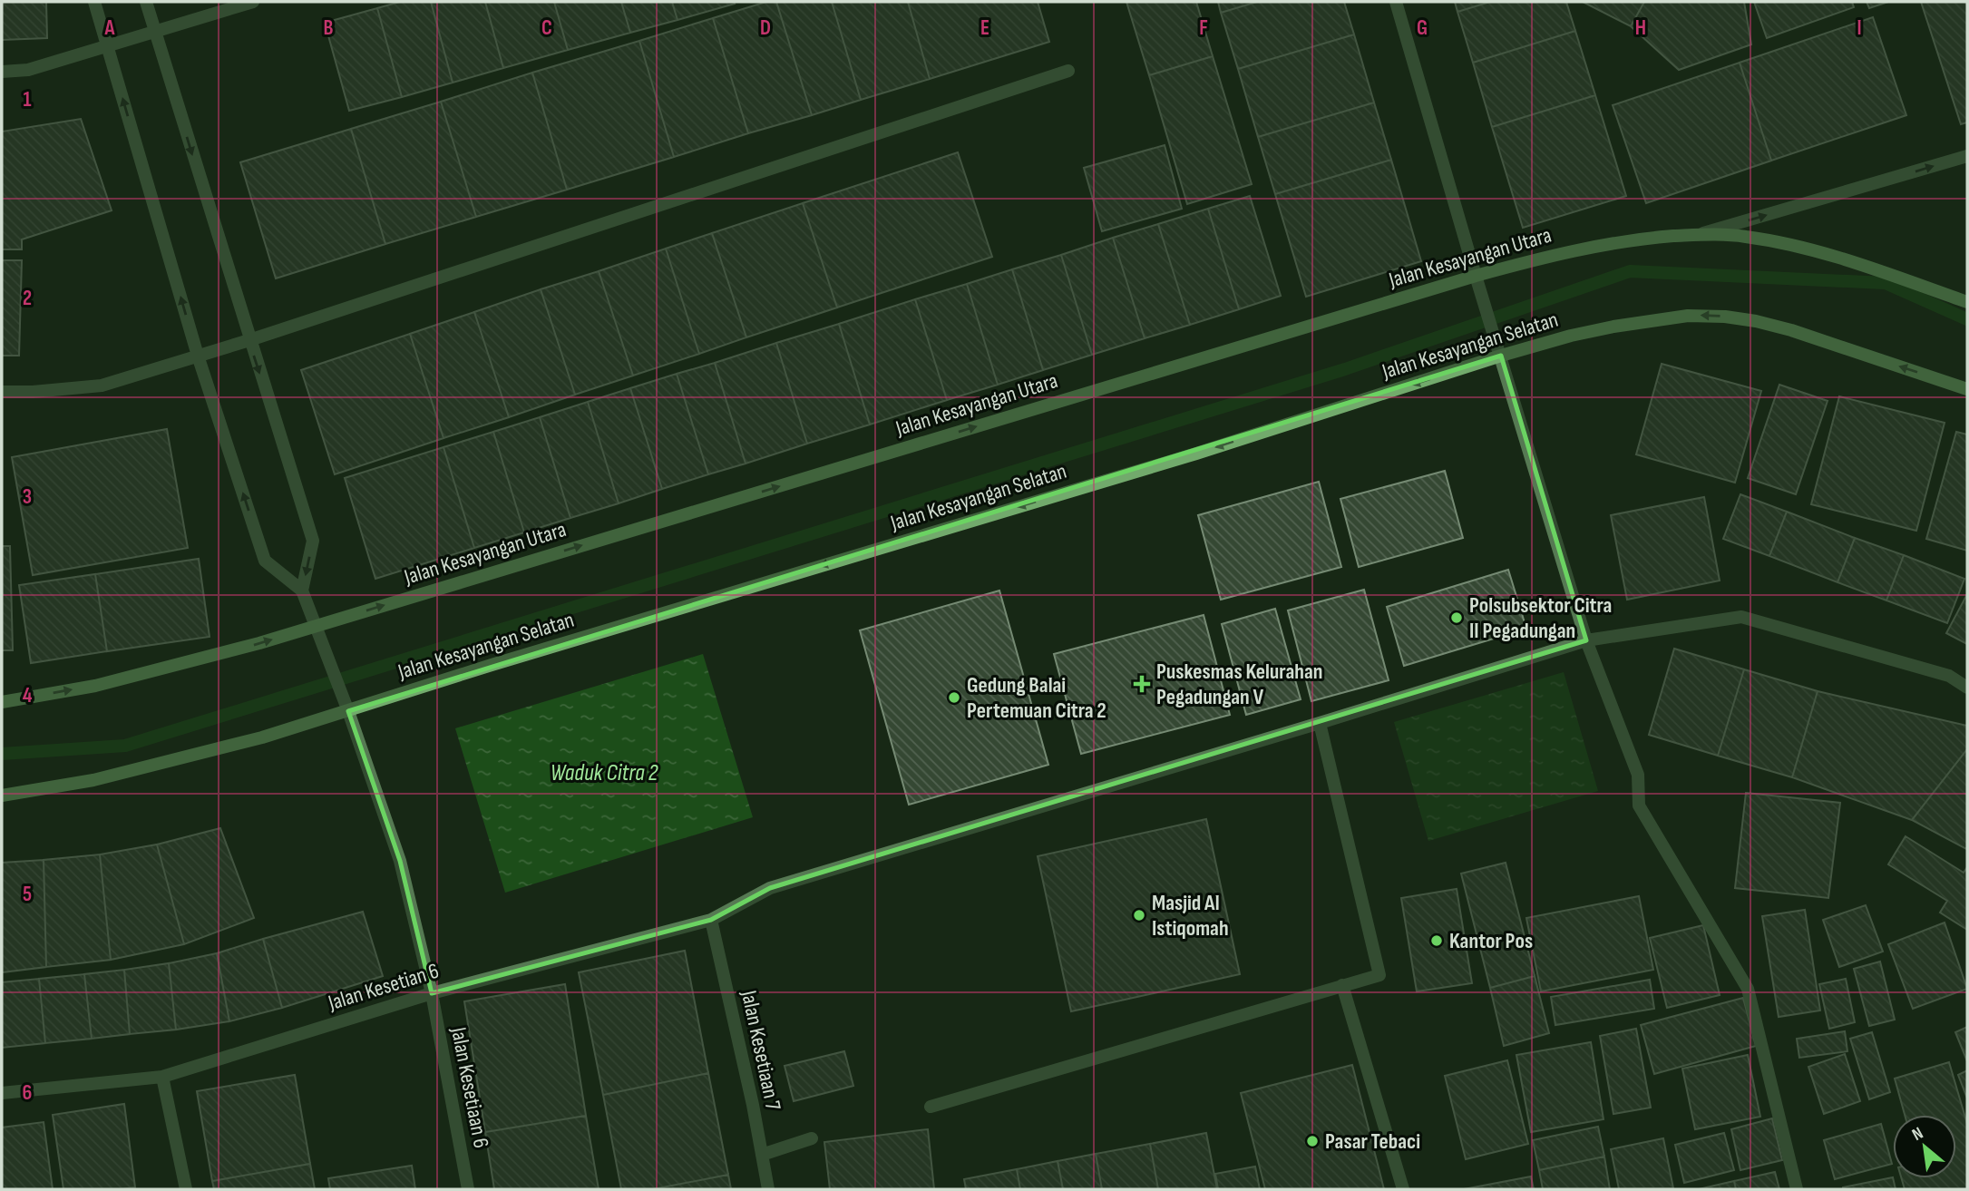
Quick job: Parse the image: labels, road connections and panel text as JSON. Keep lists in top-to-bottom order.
{
  "streets": {
    "street": [
      "Jalan Kesayangan Utara",
      "Jalan Kesayangan Selatan",
      "Jalan Kesetian 6",
      "Jalan Kesetiaan 7",
      "Jalan Kesetiaan 6"
    ]
  },
  "crossings": [
    ["Jalan Kesayangan Utara", "Jalan Kesetiaan 6"],
    ["Jalan Kesayangan Selatan", "Jalan Kesetiaan 6"],
    ["Jalan Kesetian 6", "Jalan Kesetiaan 7"],
    ["Jalan Kesetian 6", "Jalan Kesetiaan 6"]
  ],
  "one_way": ["Jalan Kesayangan Utara", "Jalan Kesayangan Selatan"],
  "water": ["Waduk Citra 2"],
  "places": {
    "other": [
      "Polsubsektor Citra II Pegadungan",
      "Gedung Balai Pertemuan Citra 2",
      "Masjid Al Istiqomah",
      "Kantor Pos",
      "Pasar Tebaci"
    ],
    "health": ["Puskesmas Kelurahan Pegadungan V"]
  },
  "north": "top left",
  "grid": {
    "columns": [
      "A",
      "B",
      "C",
      "D",
      "E",
      "F",
      "G",
      "H",
      "I"
    ],
    "rows": [
      "1",
      "2",
      "3",
      "4",
      "5",
      "6"
    ]
  }
}
